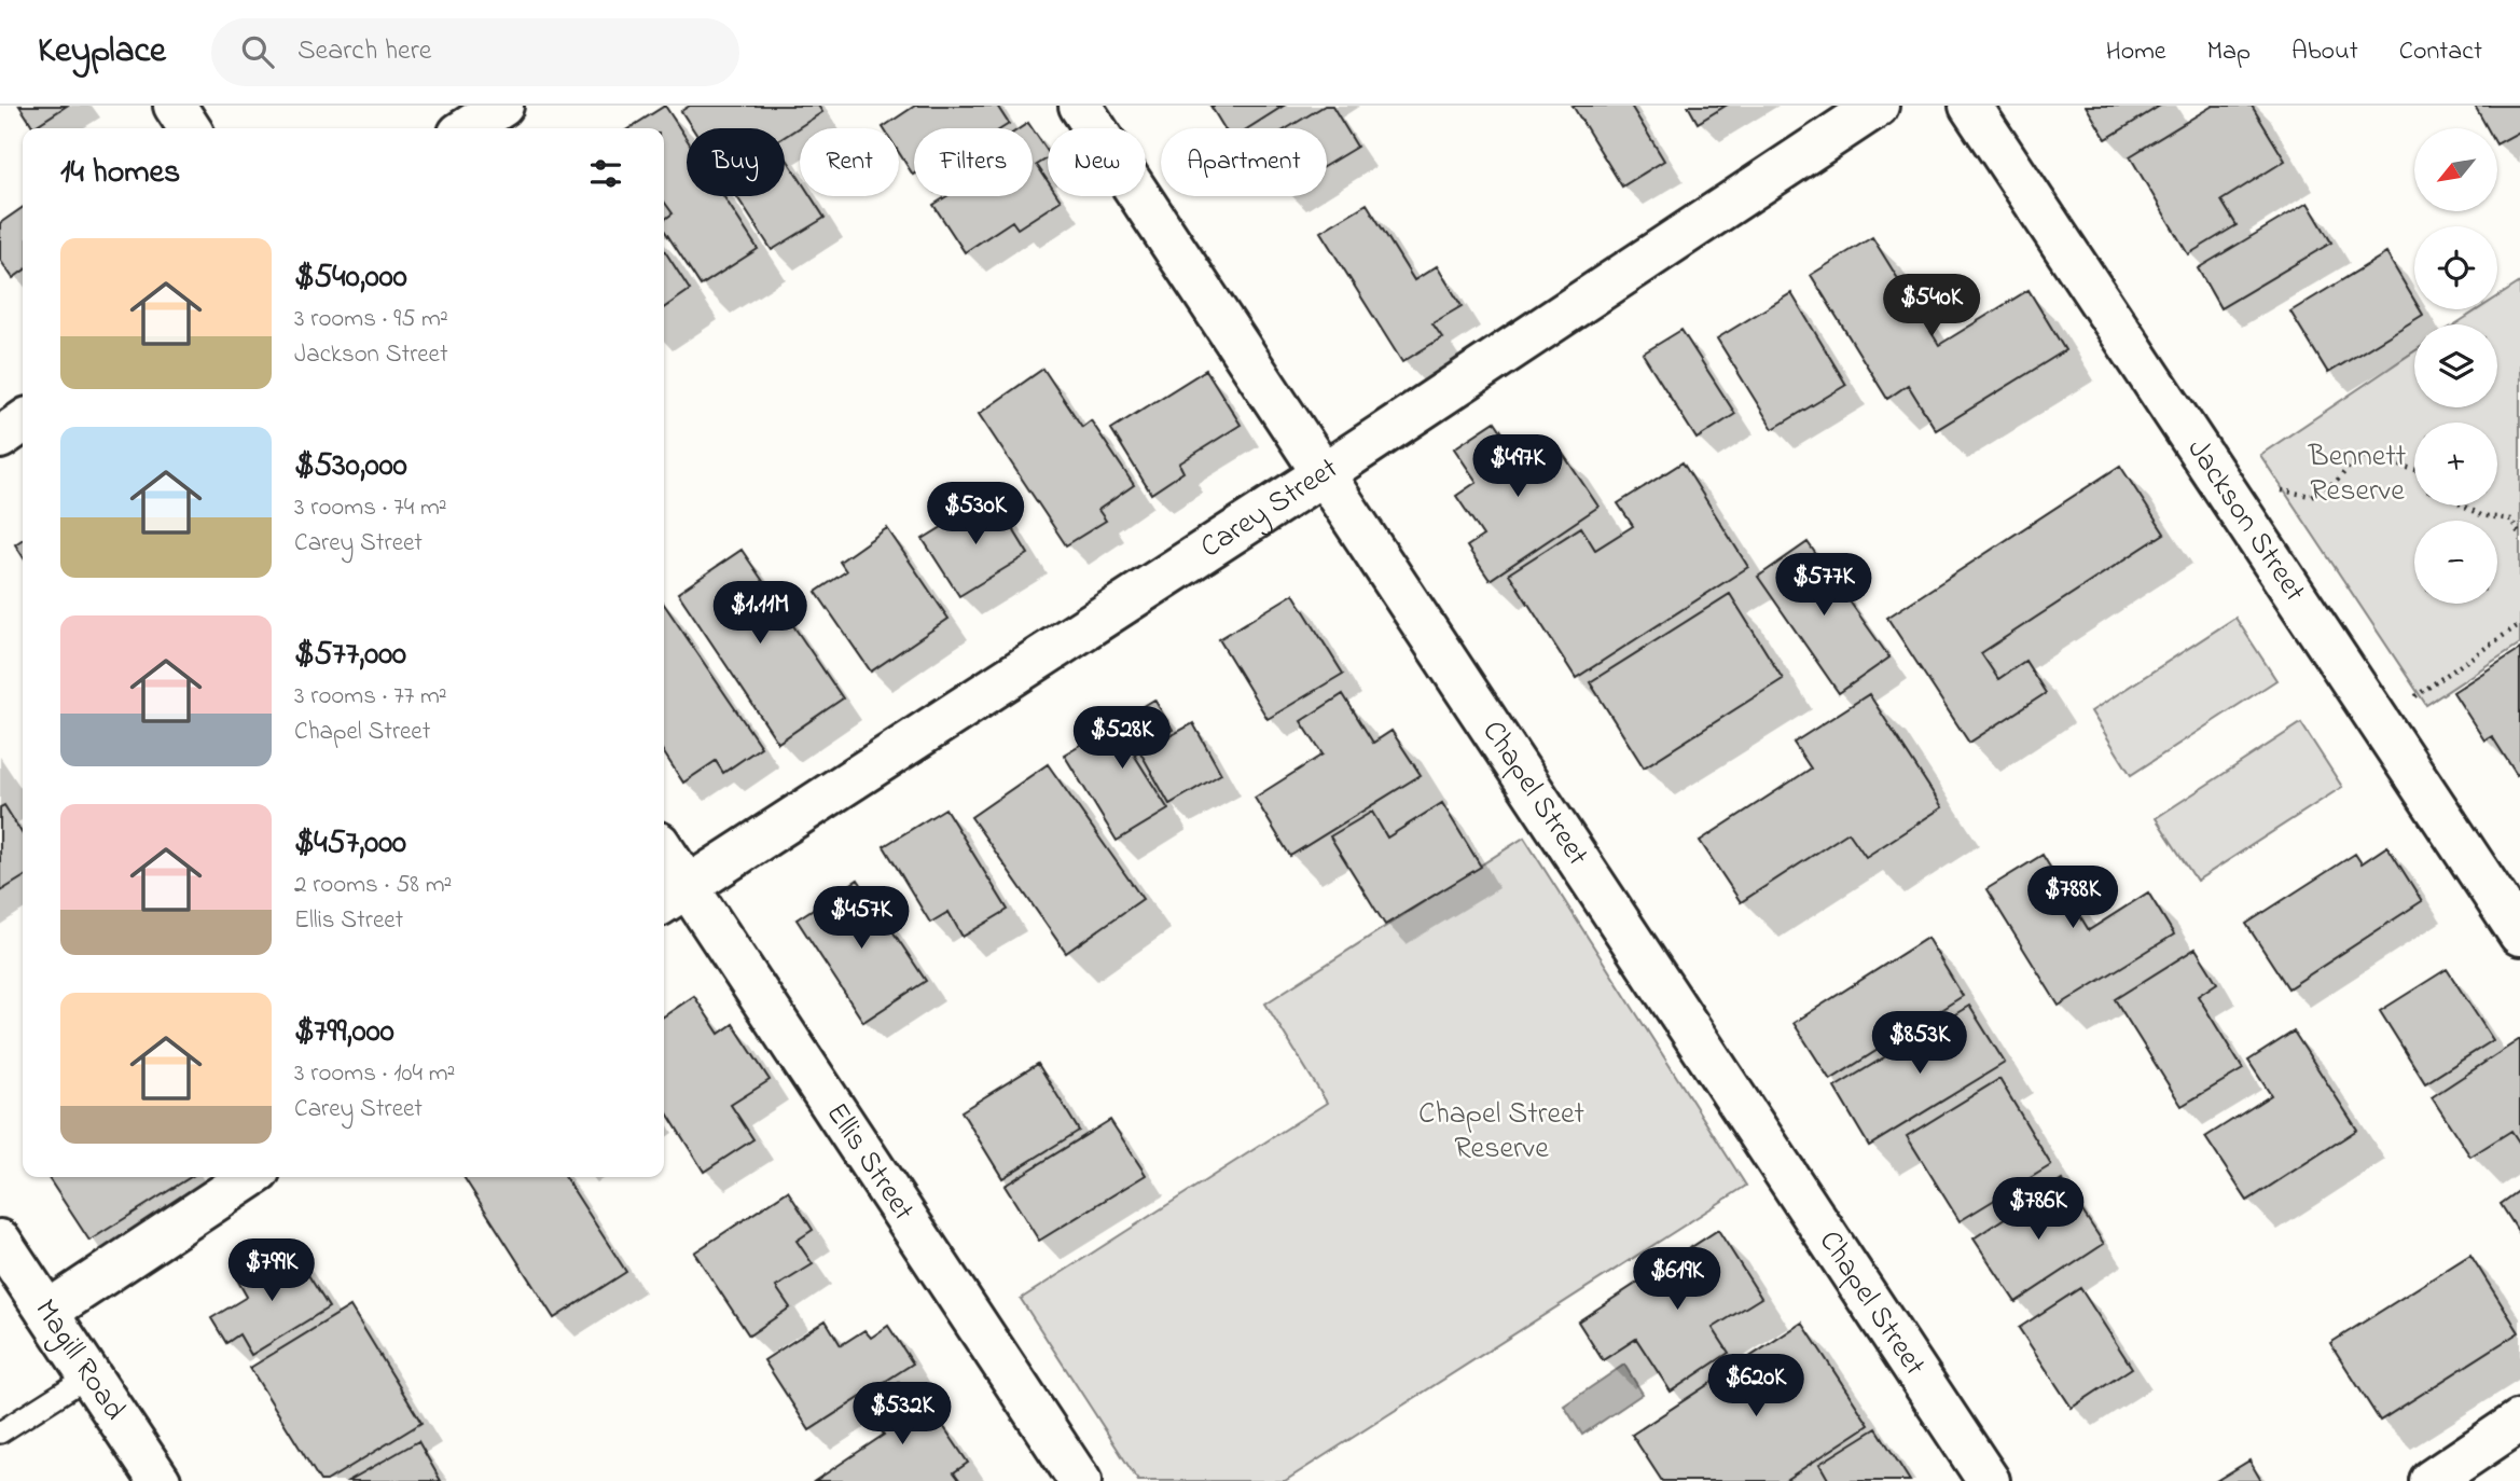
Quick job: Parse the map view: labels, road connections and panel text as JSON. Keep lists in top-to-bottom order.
{
  "streets": {
    "street": [
      "Carey Street",
      "Jackson Street",
      "Chapel Street",
      "Ellis Street",
      "Magill Road"
    ]
  },
  "crossings": [
    ["Carey Street", "Chapel Street"],
    ["Carey Street", "Ellis Street"]
  ],
  "parks": ["Bennett Reserve", "Chapel Street Reserve"],
  "north": "bottom left",
  "page": {
    "header": "Keyplace",
    "search": "Search here",
    "nav": [
      "Home",
      "Map",
      "About",
      "Contact"
    ],
    "map_buttons": ["+", "−"],
    "chip": [
      "Buy",
      "Rent",
      "Filters",
      "New",
      "Apartment"
    ],
    "heading": "14 homes",
    "list": [
      {
        "name": "$540,000",
        "note": "3 rooms · 95 m² · Jackson Street"
      },
      {
        "name": "$530,000",
        "note": "3 rooms · 74 m² · Carey Street"
      },
      {
        "name": "$577,000",
        "note": "3 rooms · 77 m² · Chapel Street"
      },
      {
        "name": "$457,000",
        "note": "2 rooms · 58 m² · Ellis Street"
      },
      {
        "name": "$799,000",
        "note": "3 rooms · 104 m² · Carey Street"
      }
    ],
    "price": [
      "$540K",
      "$497K",
      "$530K",
      "$577K",
      "$1.11M",
      "$528K",
      "$788K",
      "$457K",
      "$853K",
      "$786K",
      "$799K",
      "$619K",
      "$620K",
      "$532K"
    ]
  }
}
